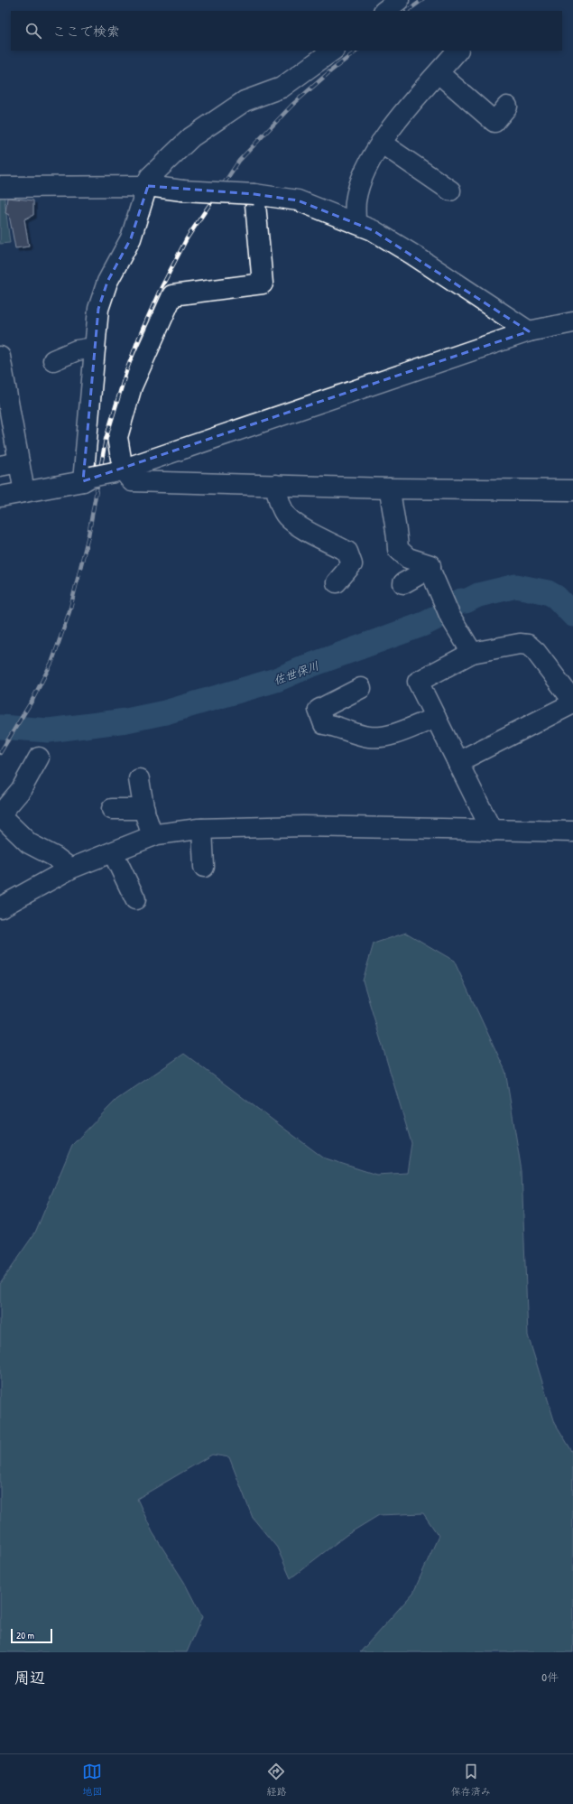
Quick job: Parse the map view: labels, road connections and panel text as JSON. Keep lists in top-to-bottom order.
{
  "water": ["佐世保川"],
  "scale_bar": "20 m",
  "page": {
    "search": "ここで検索",
    "scale": "20 m",
    "heading": ["周辺", "0件"],
    "nav": ["地図", "経路", "保存済み"]
  }
}
